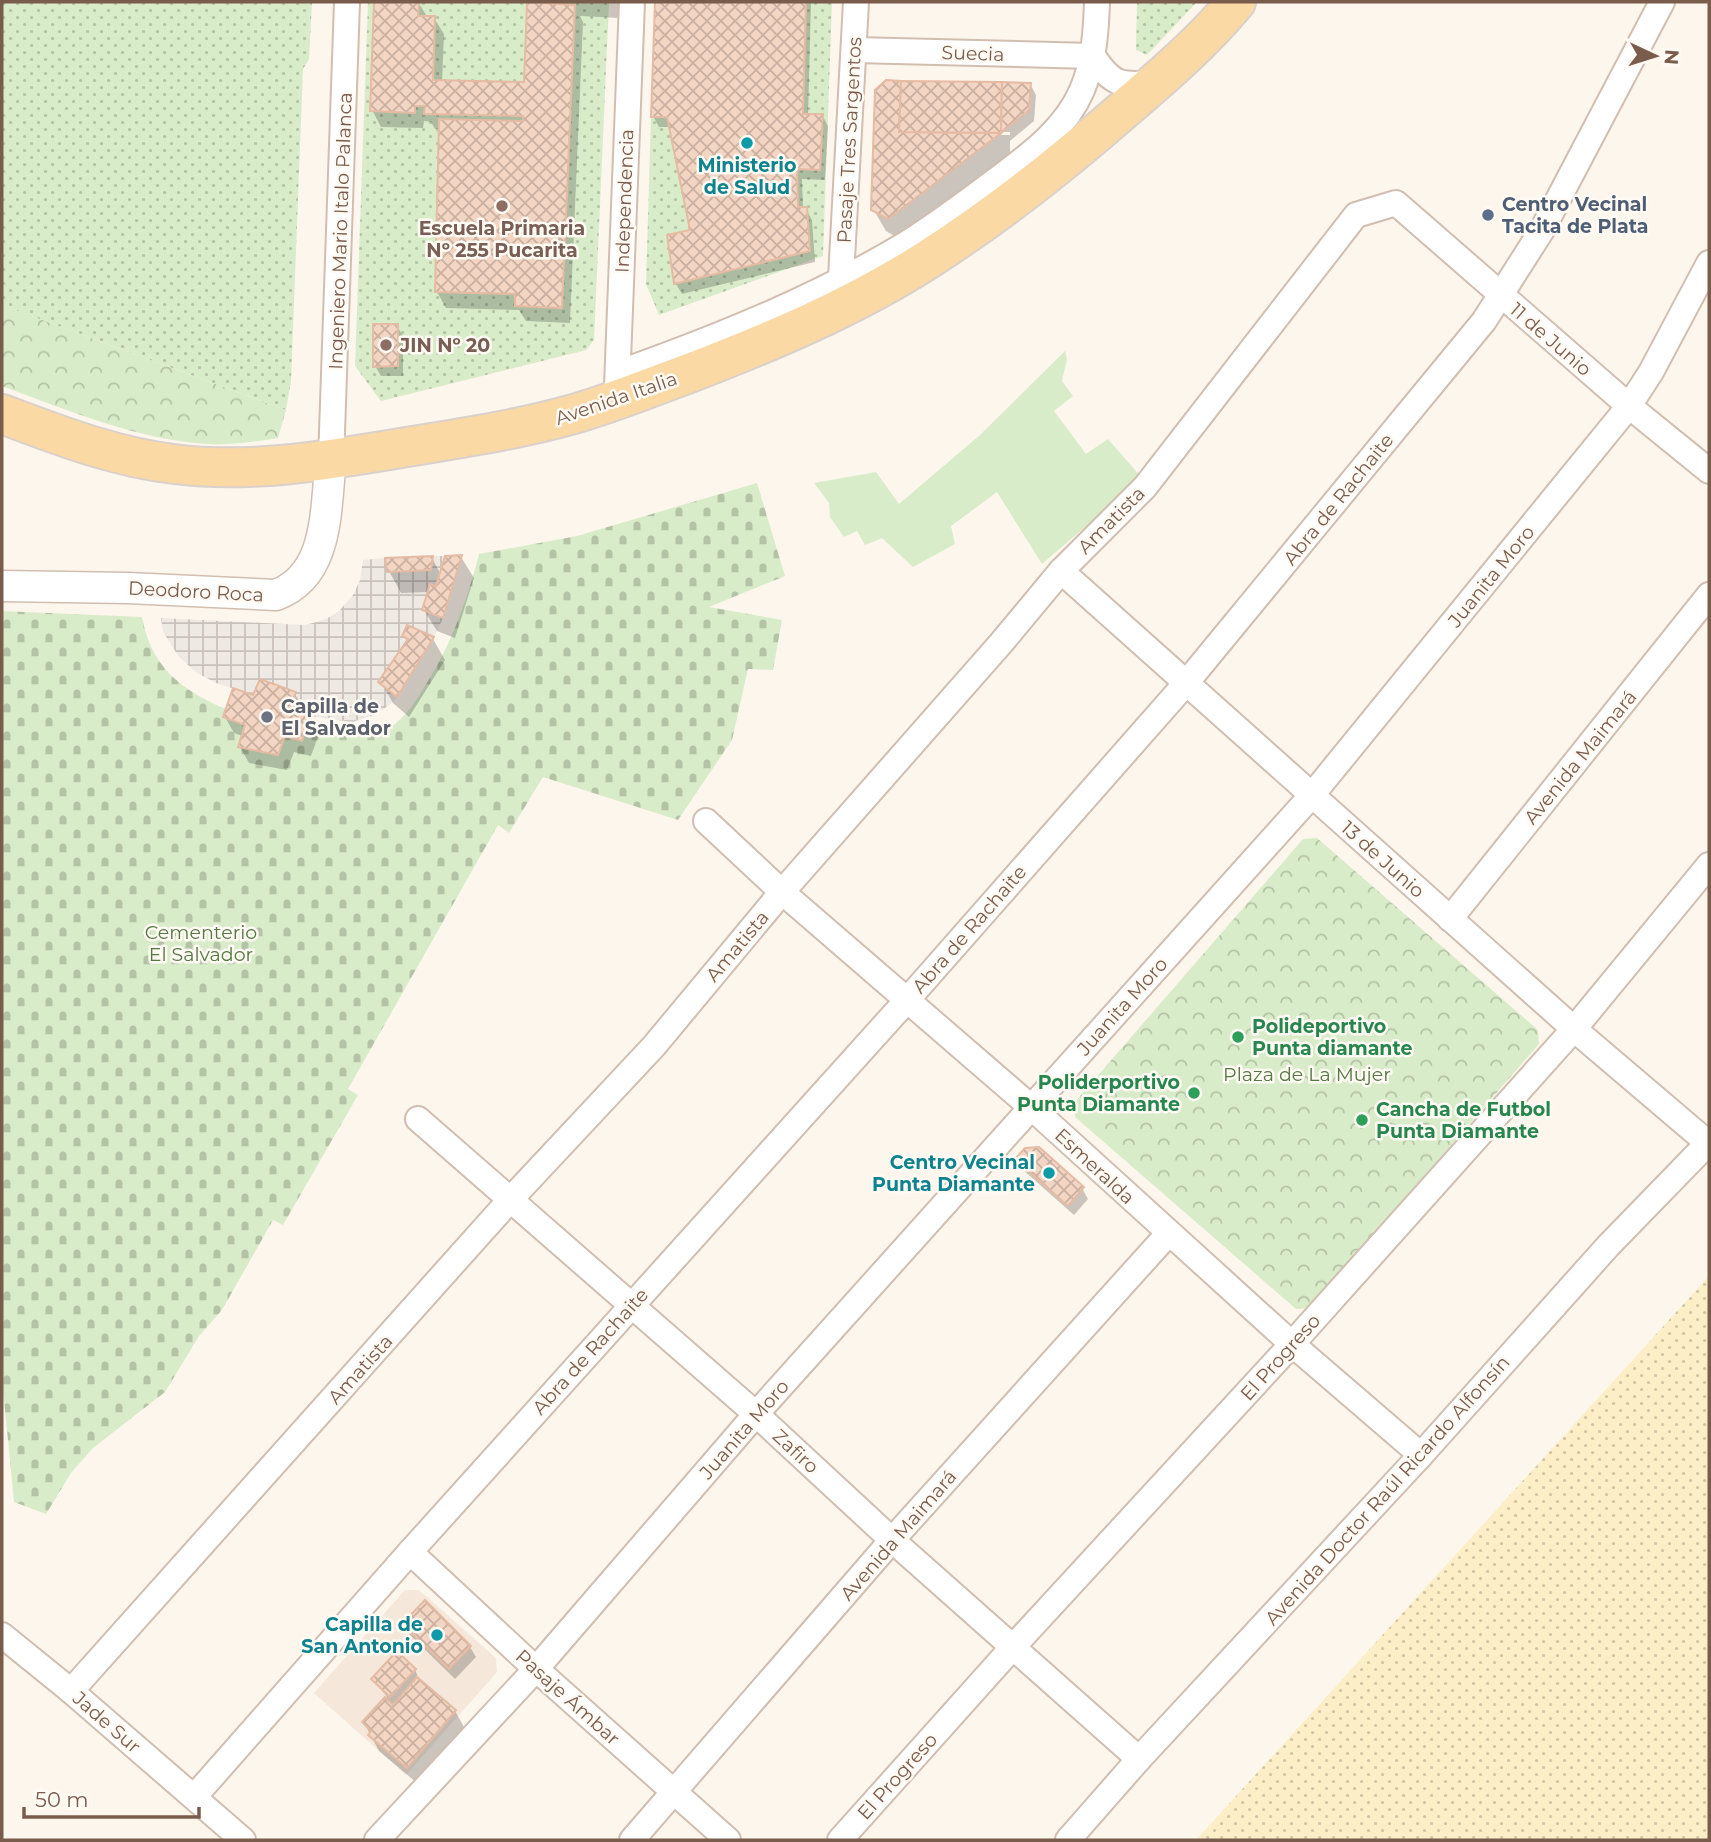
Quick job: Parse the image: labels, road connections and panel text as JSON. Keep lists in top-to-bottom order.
{
  "streets": {
    "main road": ["Avenida Italia"],
    "street": [
      "Suecia",
      "Pasaje Tres Sargentos",
      "Independencia",
      "Ingeniero Mario Italo Palanca",
      "11 de Junio",
      "Abra de Rachaite",
      "Amatista",
      "Juanita Moro",
      "Deodoro Roca",
      "Avenida Maimará",
      "13 de Junio",
      "Esmeralda",
      "El Progreso",
      "Zafiro",
      "Avenida Doctor Raúl Ricardo Alfonsín",
      "Pasaje Ámbar",
      "Jade Sur"
    ]
  },
  "crossings": [
    ["Suecia", "Pasaje Tres Sargentos"],
    ["Suecia", "Avenida Italia"],
    ["Pasaje Tres Sargentos", "Avenida Italia"],
    ["Independencia", "Avenida Italia"],
    ["Ingeniero Mario Italo Palanca", "Avenida Italia"],
    ["Ingeniero Mario Italo Palanca", "Deodoro Roca"],
    ["11 de Junio", "Abra de Rachaite"],
    ["11 de Junio", "Amatista"],
    ["11 de Junio", "Juanita Moro"],
    ["Avenida Italia", "Deodoro Roca"],
    ["Abra de Rachaite", "13 de Junio"],
    ["Abra de Rachaite", "Esmeralda"],
    ["Abra de Rachaite", "Zafiro"],
    ["Abra de Rachaite", "Pasaje Ámbar"],
    ["Abra de Rachaite", "Jade Sur"],
    ["Amatista", "13 de Junio"],
    ["Amatista", "Esmeralda"],
    ["Amatista", "Zafiro"],
    ["Amatista", "Jade Sur"],
    ["Juanita Moro", "13 de Junio"],
    ["Juanita Moro", "Esmeralda"],
    ["Juanita Moro", "Zafiro"],
    ["Juanita Moro", "Pasaje Ámbar"],
    ["Avenida Maimará", "13 de Junio"],
    ["Avenida Maimará", "Esmeralda"],
    ["Avenida Maimará", "Zafiro"],
    ["Avenida Maimará", "Pasaje Ámbar"],
    ["13 de Junio", "El Progreso"],
    ["13 de Junio", "Avenida Doctor Raúl Ricardo Alfonsín"],
    ["Esmeralda", "El Progreso"],
    ["Esmeralda", "Avenida Doctor Raúl Ricardo Alfonsín"],
    ["El Progreso", "Zafiro"],
    ["Zafiro", "Avenida Doctor Raúl Ricardo Alfonsín"]
  ],
  "parks": ["Cementerio El Salvador", "Plaza de La Mujer"],
  "places": [
    "Ministerio de Salud",
    "Escuela Primaria Nº 255 Pucarita",
    "Centro Vecinal Tacita de Plata",
    "JIN Nº 20",
    "Capilla de El Salvador",
    "Polideportivo Punta diamante",
    "Poliderportivo Punta Diamante",
    "Cancha de Futbol Punta Diamante",
    "Centro Vecinal Punta Diamante",
    "Capilla de San Antonio"
  ],
  "scale_bar": "50 m",
  "north": "right"
}
